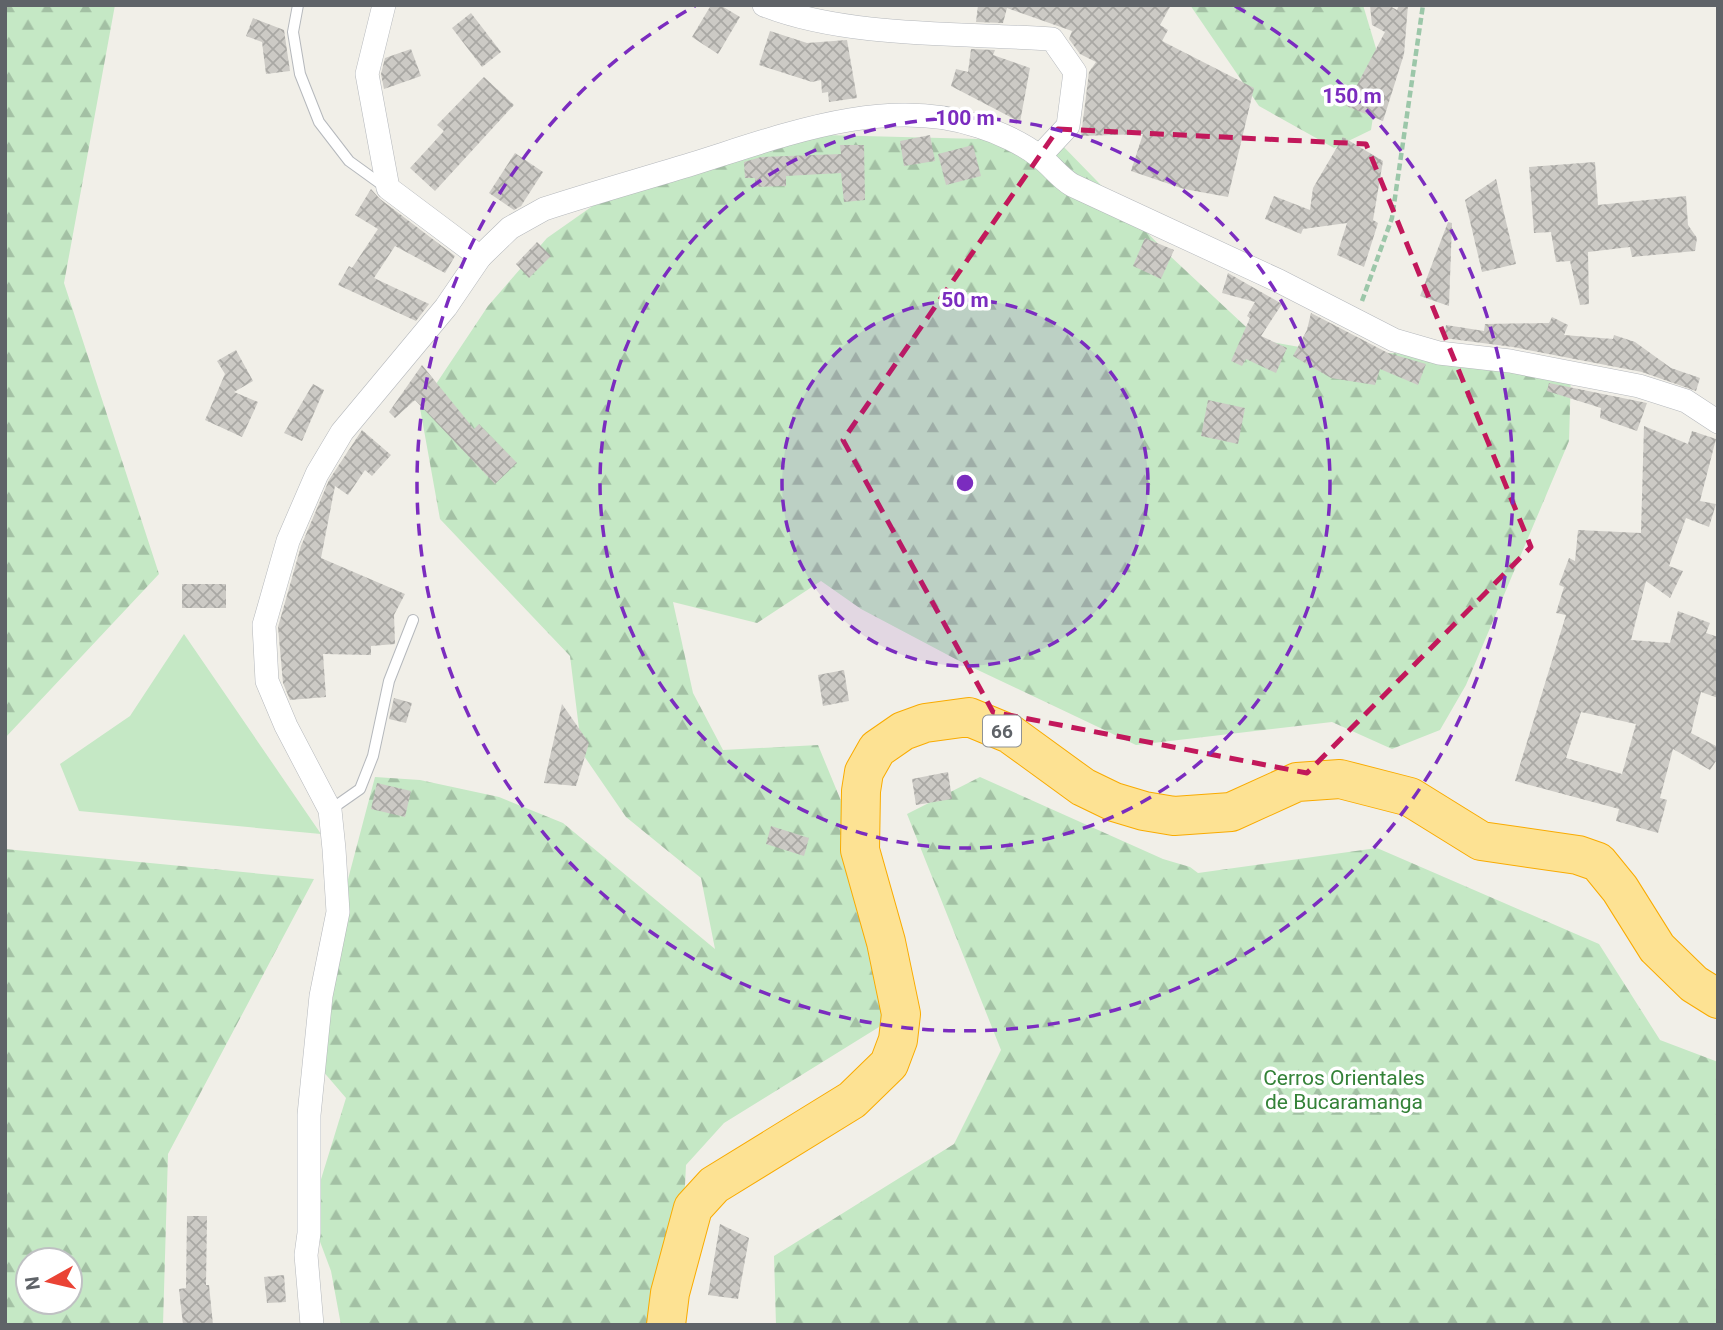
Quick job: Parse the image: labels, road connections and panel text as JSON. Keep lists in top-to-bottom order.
{
  "streets": {
    "highway": ["66"]
  },
  "parks": ["Cerros Orientales de Bucaramanga"],
  "north": "left",
  "rings": ["150 m", "100 m", "50 m"]
}
